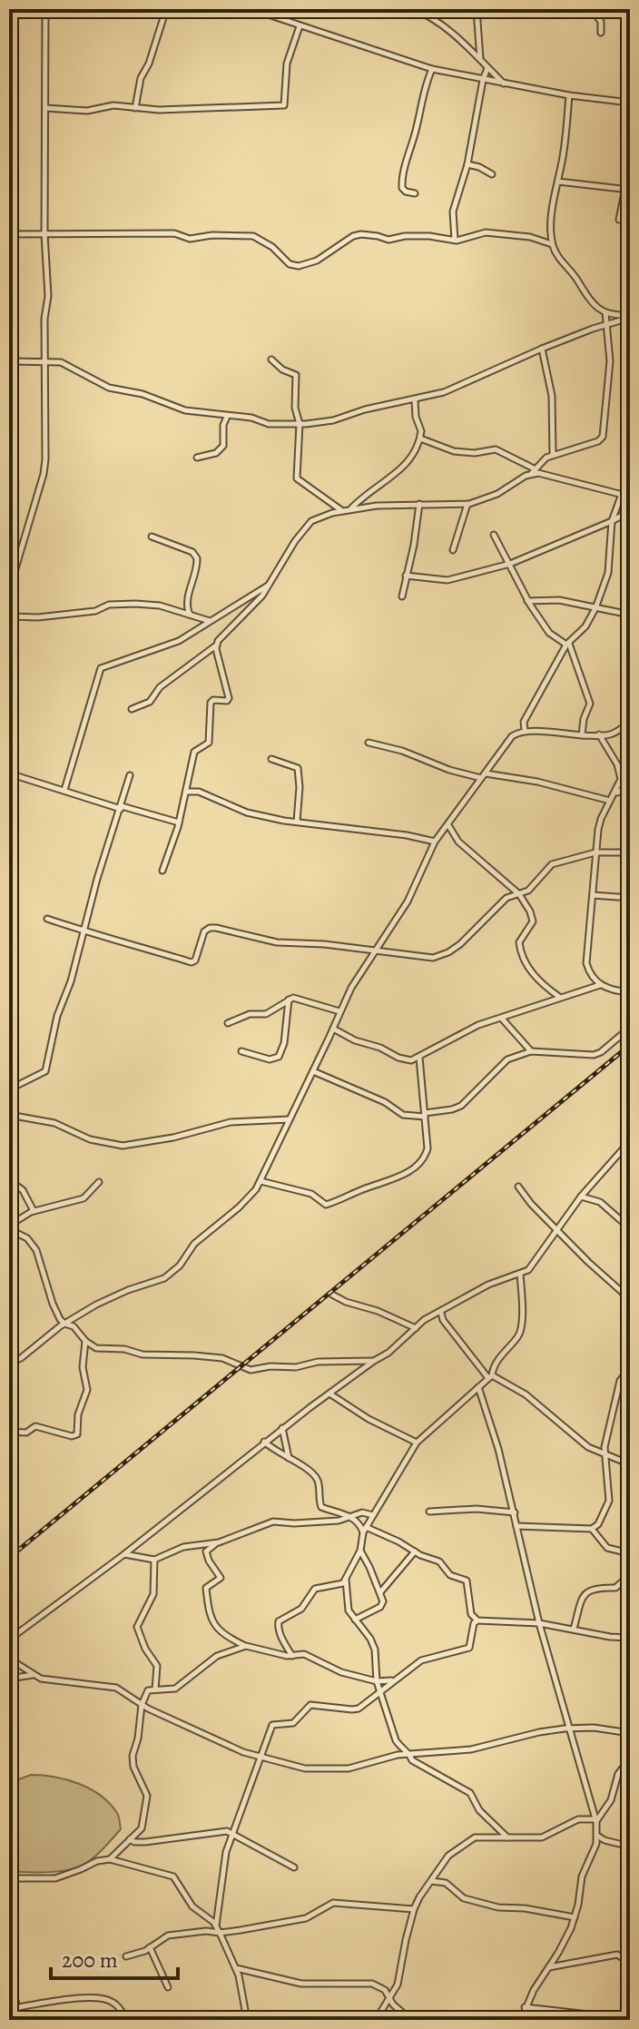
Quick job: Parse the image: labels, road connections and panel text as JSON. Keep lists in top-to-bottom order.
{
  "scale_bar": "200 m"
}
